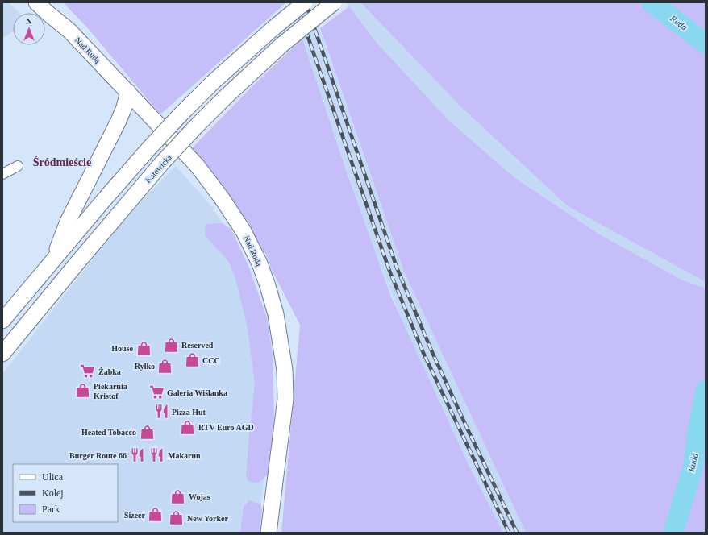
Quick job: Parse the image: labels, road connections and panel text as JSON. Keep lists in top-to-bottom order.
{
  "streets": {
    "main road": ["Nad Rudą", "Katowicka"]
  },
  "districts": ["Śródmieście"],
  "water": ["Ruda"],
  "places": {
    "shop": [
      "Reserved",
      "House",
      "CCC",
      "Ryłko",
      "Piekarnia Kristof",
      "RTV Euro AGD",
      "Heated Tobacco",
      "Wojas",
      "Sizeer",
      "New Yorker"
    ],
    "supermarket": ["Żabka", "Galeria Wiślanka"],
    "restaurant": ["Pizza Hut", "Burger Route 66", "Makarun"]
  },
  "legend": ["Ulica", "Kolej", "Park"],
  "north": "top"
}
